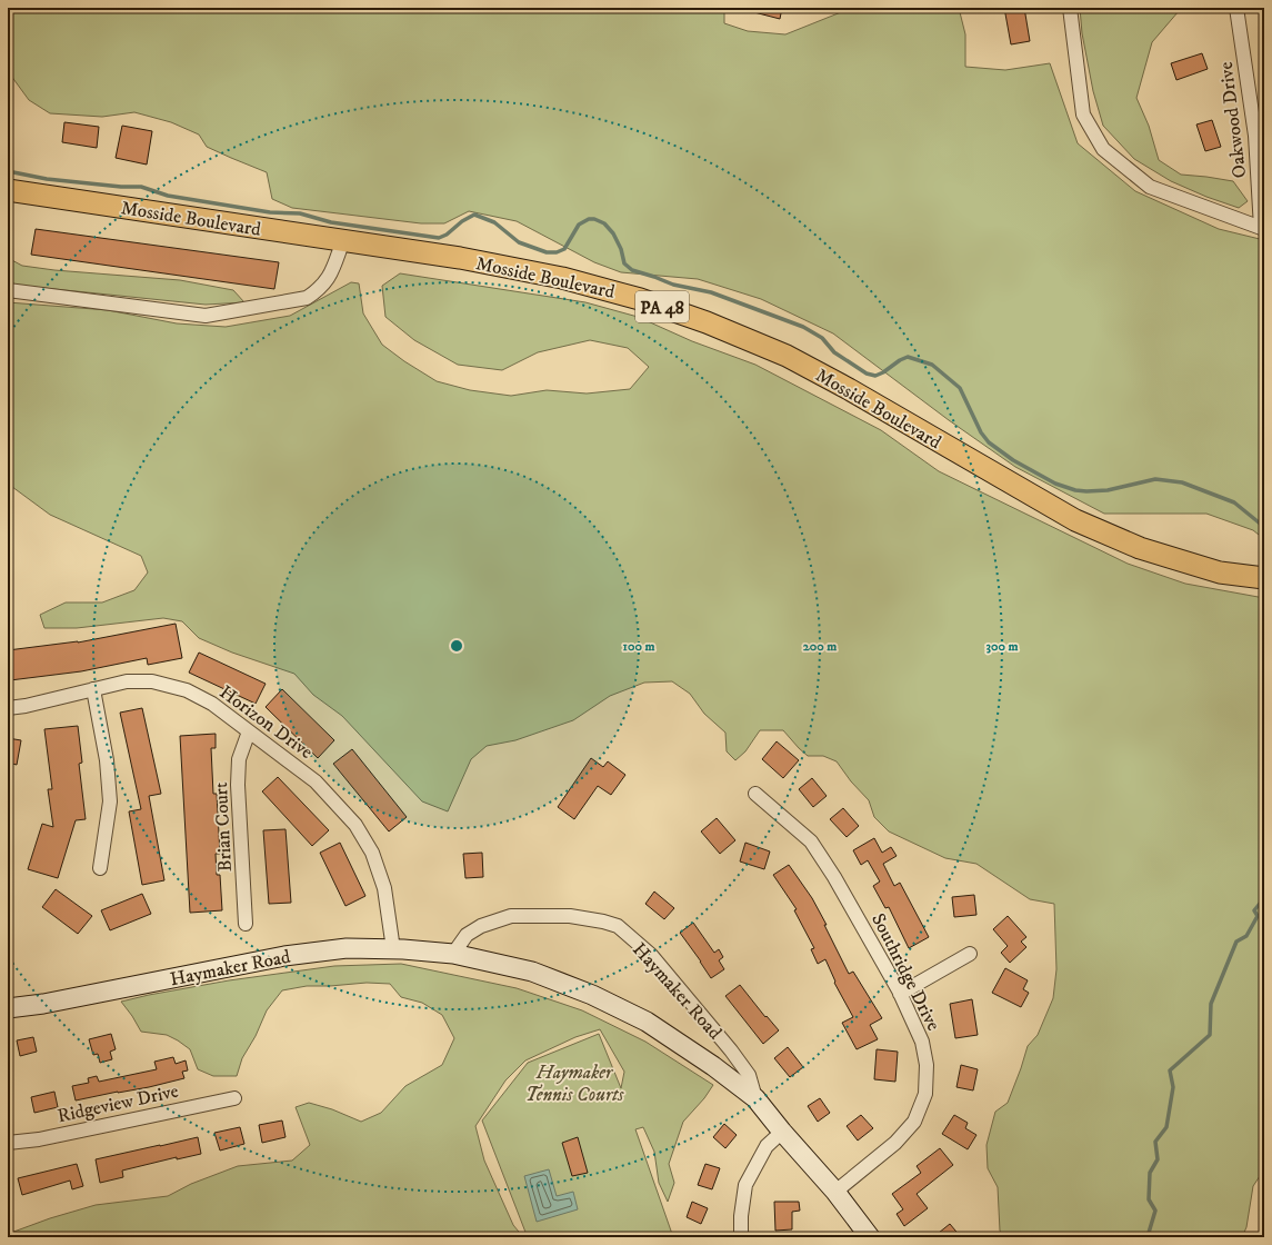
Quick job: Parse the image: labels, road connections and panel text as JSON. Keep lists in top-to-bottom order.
{
  "streets": {
    "main road": ["Mosside Boulevard", "PA 48", "Haymaker Road"],
    "street": [
      "Oakwood Drive",
      "Horizon Drive",
      "Brian Court",
      "Southridge Drive",
      "Ridgeview Drive"
    ]
  },
  "crossings": [
    ["Horizon Drive", "Brian Court"],
    ["Horizon Drive", "Haymaker Road"],
    ["Haymaker Road", "Southridge Drive"]
  ],
  "parks": ["Haymaker Tennis Courts"],
  "rings": ["100 m", "200 m", "300 m"]
}
